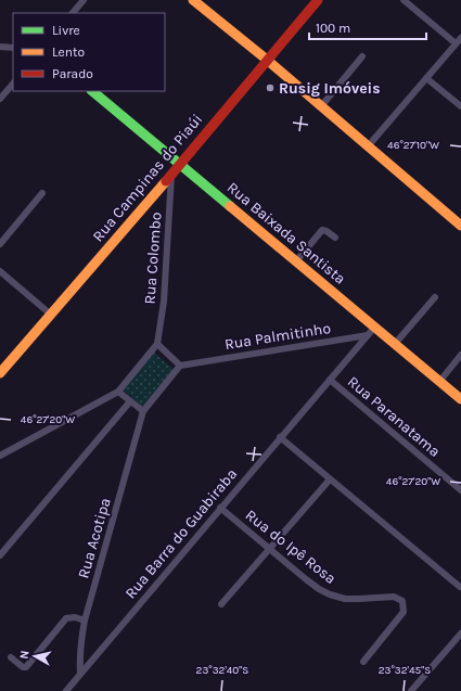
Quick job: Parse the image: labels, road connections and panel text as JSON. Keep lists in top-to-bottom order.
{
  "streets": {
    "street": [
      "Rua Campinas do Piaúi",
      "Rua Baixada Santista",
      "Rua Colombo",
      "Rua Palmitinho",
      "Rua Paranatama",
      "Rua Barra do Guabiraba",
      "Rua Acotipa",
      "Rua do Ipê Rosa"
    ]
  },
  "crossings": [
    ["Rua Campinas do Piaúi", "Rua Baixada Santista"],
    ["Rua Campinas do Piaúi", "Rua Colombo"],
    ["Rua Palmitinho", "Rua Barra do Guabiraba"],
    ["Rua Paranatama", "Rua Barra do Guabiraba"],
    ["Rua Barra do Guabiraba", "Rua Acotipa"],
    ["Rua Barra do Guabiraba", "Rua do Ipê Rosa"]
  ],
  "places": ["Rusig Imóveis"],
  "legend": ["Livre", "Lento", "Parado"],
  "scale_bar": "100 m",
  "north": "left",
  "coordinates": [
    "46°27'10\"W",
    "46°27'20\"W",
    "23°32'40\"S",
    "23°32'45\"S"
  ]
}
